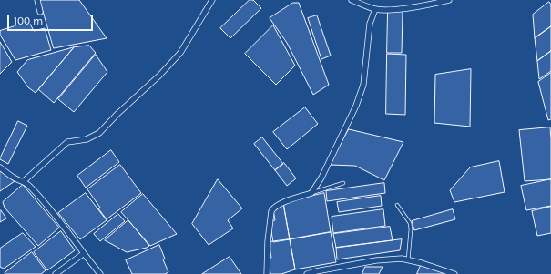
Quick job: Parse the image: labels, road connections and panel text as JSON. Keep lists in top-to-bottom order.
{
  "scale_bar": "100 m"
}
